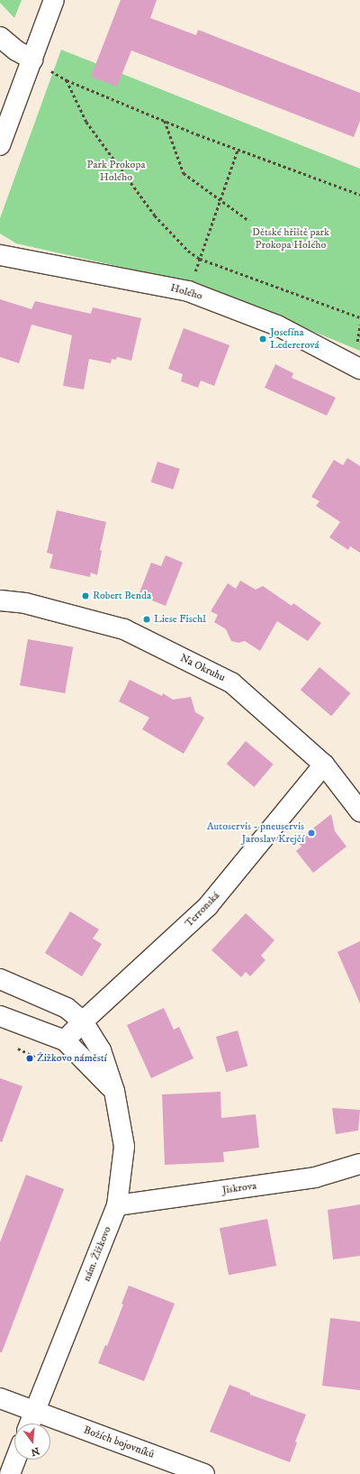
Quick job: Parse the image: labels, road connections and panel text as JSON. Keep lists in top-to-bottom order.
{
  "streets": {
    "street": [
      "Holého",
      "Na Okruhu",
      "Terronská",
      "Jiskrova",
      "nám. Žižkovo",
      "Božích bojovníků"
    ]
  },
  "crossings": [
    ["Na Okruhu", "Terronská"],
    ["Terronská", "nám. Žižkovo"],
    ["Jiskrova", "nám. Žižkovo"],
    ["nám. Žižkovo", "Božích bojovníků"]
  ],
  "parks": ["Park Prokopa Holého", "Dětské hřiště park Prokopa Holého"],
  "places": [
    "Josefína Ledererová",
    "Robert Benda",
    "Liese Fischl",
    "Autoservis - pneuservis Jaroslav Krejčí",
    "Žižkovo náměstí"
  ],
  "north": "bottom"
}
